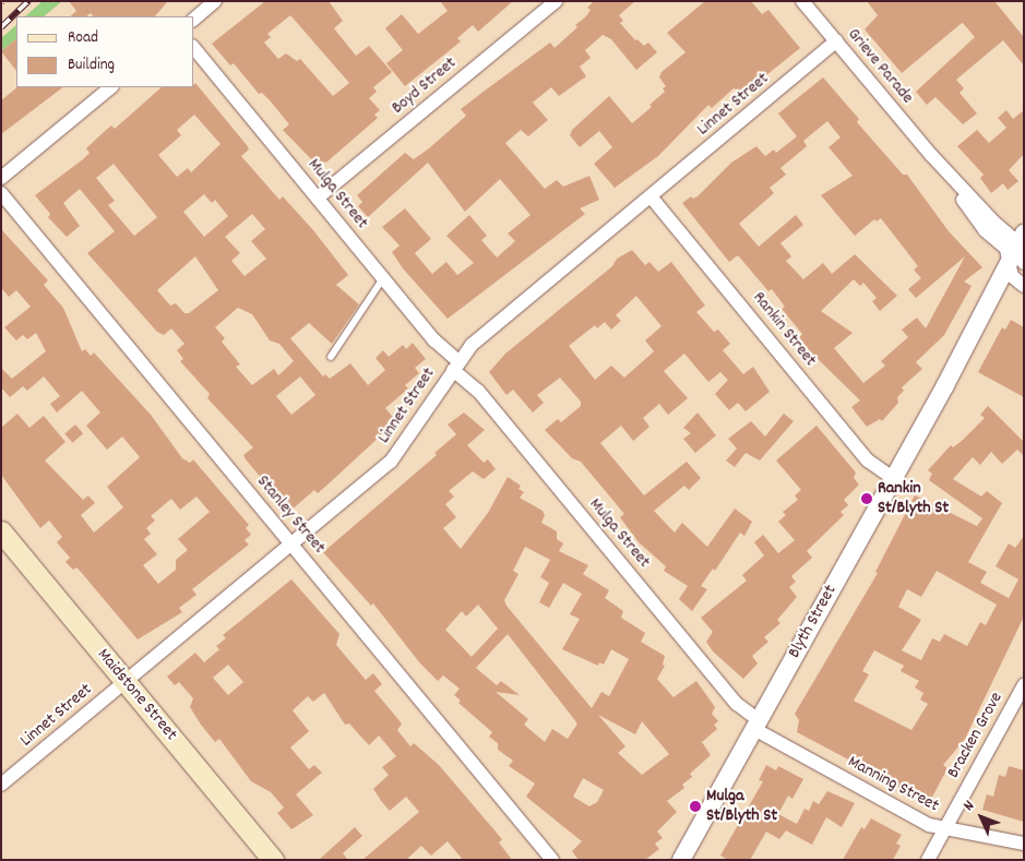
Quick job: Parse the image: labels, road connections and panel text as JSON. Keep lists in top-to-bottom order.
{
  "streets": {
    "main road": ["Maidstone Street"],
    "street": [
      "Grieve Parade",
      "Boyd Street",
      "Linnet Street",
      "Mulga Street",
      "Rankin Street",
      "Stanley Street",
      "Blyth Street",
      "Bracken Grove",
      "Manning Street"
    ]
  },
  "crossings": [
    ["Grieve Parade", "Linnet Street"],
    ["Grieve Parade", "Blyth Street"],
    ["Boyd Street", "Mulga Street"],
    ["Linnet Street", "Mulga Street"],
    ["Linnet Street", "Rankin Street"],
    ["Linnet Street", "Stanley Street"],
    ["Linnet Street", "Maidstone Street"],
    ["Mulga Street", "Blyth Street"],
    ["Mulga Street", "Manning Street"],
    ["Rankin Street", "Blyth Street"],
    ["Blyth Street", "Manning Street"],
    ["Bracken Grove", "Manning Street"]
  ],
  "places": ["Rankin St/Blyth St", "Mulga St/Blyth St"],
  "legend": ["Road", "Building"],
  "north": "top left"
}
